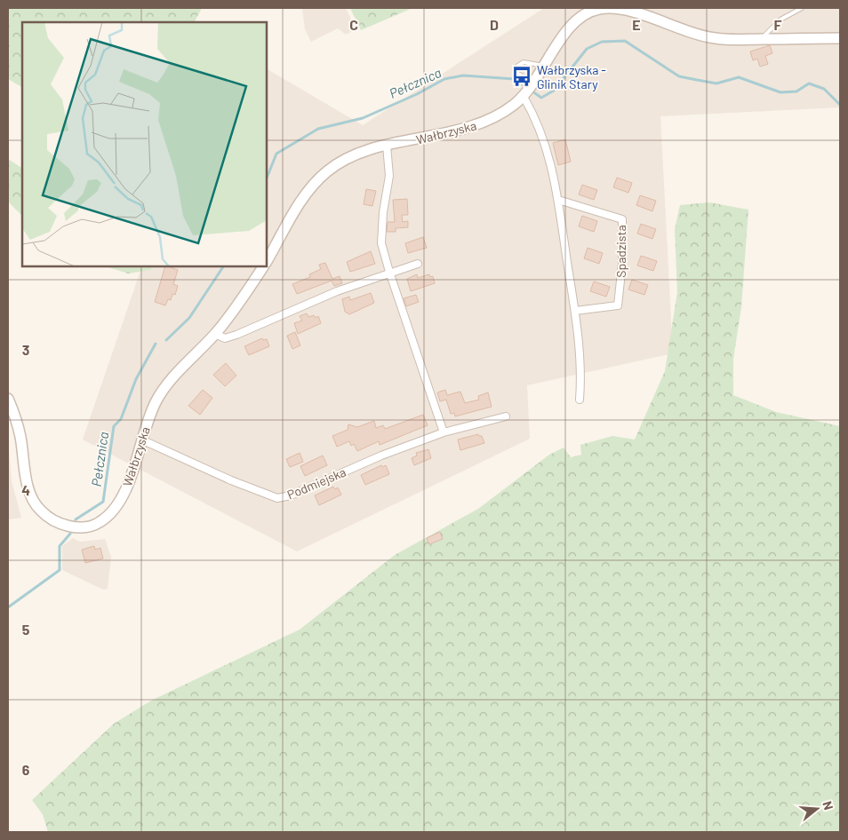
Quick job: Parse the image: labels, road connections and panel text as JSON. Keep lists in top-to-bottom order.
{
  "streets": {
    "main road": ["Wałbrzyska"],
    "street": ["Spadzista", "Podmiejska"]
  },
  "crossings": [
    ["Wałbrzyska", "Podmiejska"]
  ],
  "water": ["Pełcznica"],
  "places": {
    "bus stop": ["Wałbrzyska - Glinik Stary"]
  },
  "north": "right",
  "grid": {
    "columns": [
      "C",
      "D",
      "E",
      "F"
    ],
    "rows": [
      "3",
      "4",
      "5",
      "6"
    ]
  }
}
